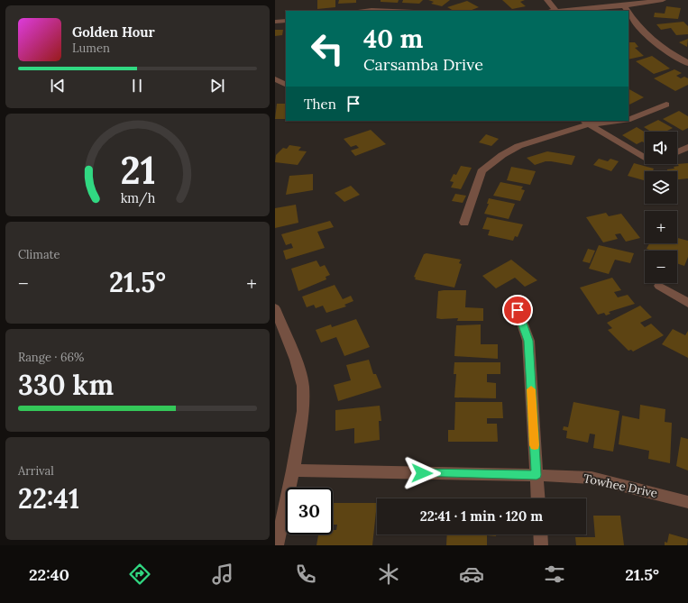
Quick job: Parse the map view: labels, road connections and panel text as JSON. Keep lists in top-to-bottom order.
{
  "streets": {
    "street": ["Towhee Drive"]
  },
  "page": {
    "turn": ["40 m", "Carsamba Drive"],
    "song": ["Golden Hour", "Lumen"],
    "then": "Then",
    "map_buttons": ["+", "−"],
    "tile": [
      "Climate",
      ["Range · 66%", "330 km"],
      ["Arrival", "22:41"]
    ],
    "heat": ["−", "21.5°", "+"],
    "limit": "30",
    "trip": "22:41 · 1 min · 120 m",
    "tabs": ["22:40", "21.5°"],
    "gauge": ["21", "km/h"]
  }
}
